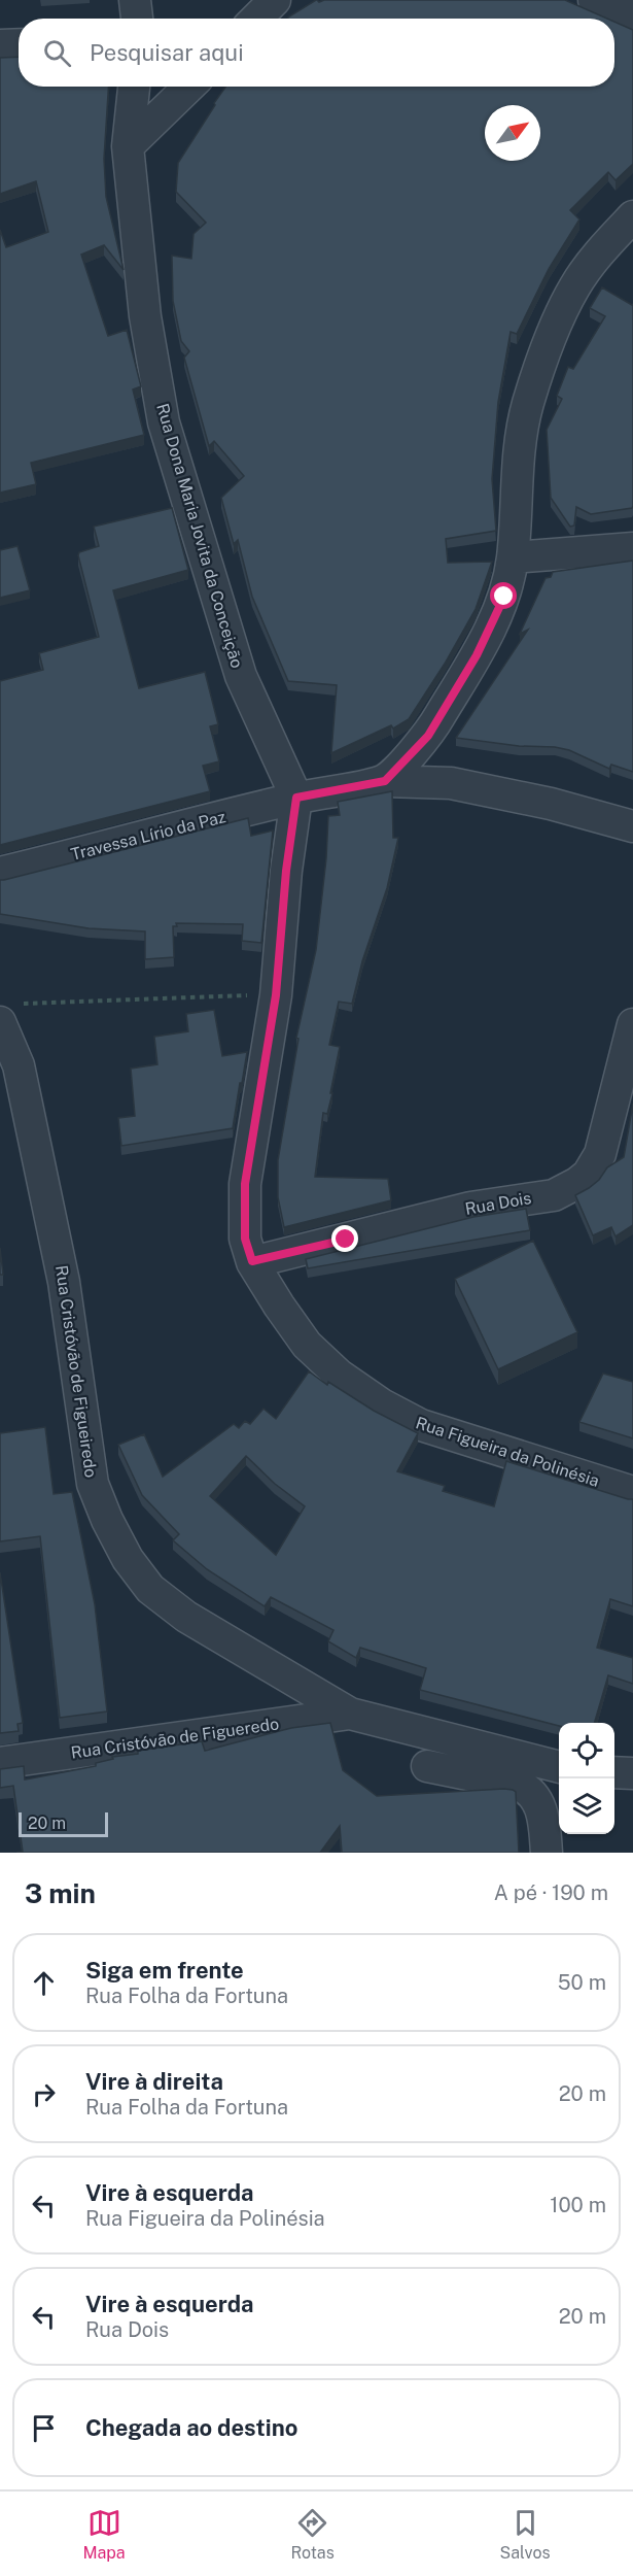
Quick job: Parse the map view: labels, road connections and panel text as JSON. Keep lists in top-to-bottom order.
{
  "streets": {
    "street": [
      "Rua Dona Maria Jovita da Conceição",
      "Travessa Lírio da Paz",
      "Rua Dois",
      "Rua Cristóvão de Figueiredo",
      "Rua Figueira da Polinésia",
      "Rua Cristóvão de Figueredo"
    ]
  },
  "crossings": [
    ["Rua Dona Maria Jovita da Conceição", "Travessa Lírio da Paz"],
    ["Rua Dona Maria Jovita da Conceição", "Rua Figueira da Polinésia"],
    ["Travessa Lírio da Paz", "Rua Figueira da Polinésia"],
    ["Rua Dois", "Rua Figueira da Polinésia"],
    ["Rua Cristóvão de Figueiredo", "Rua Cristóvão de Figueredo"]
  ],
  "scale_bar": "20 m",
  "north": "top right",
  "page": {
    "search": "Pesquisar aqui",
    "scale": "20 m",
    "heading": ["3 min", "A pé · 190 m"],
    "list": [
      ["Siga em frente", "Rua Folha da Fortuna", "50 m"],
      ["Vire à direita", "Rua Folha da Fortuna", "20 m"],
      ["Vire à esquerda", "Rua Figueira da Polinésia", "100 m"],
      ["Vire à esquerda", "Rua Dois", "20 m"],
      "Chegada ao destino"
    ],
    "nav": ["Mapa", "Rotas", "Salvos"]
  }
}
